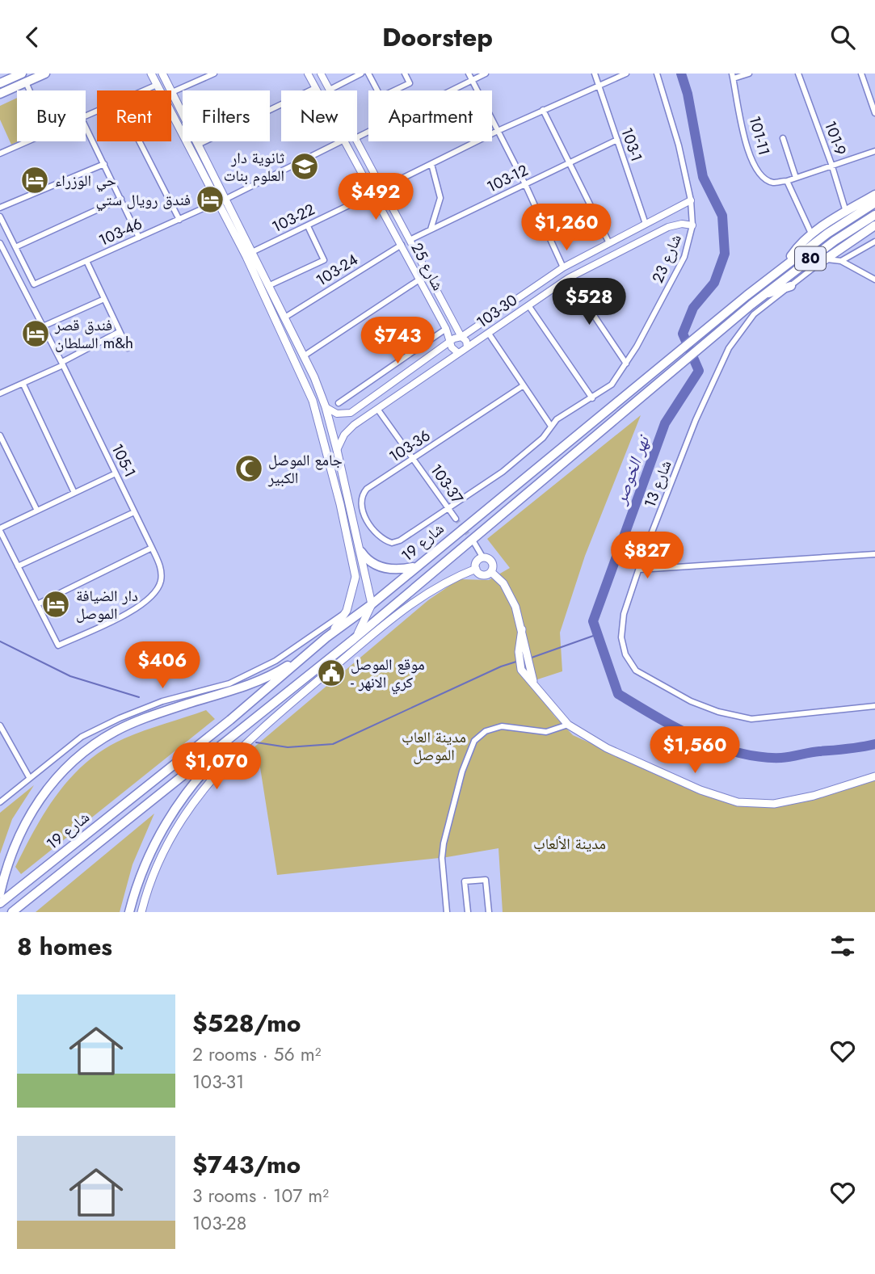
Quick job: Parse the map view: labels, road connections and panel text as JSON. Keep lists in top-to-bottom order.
{
  "streets": {
    "main road": ["80", "شارع 19"],
    "street": [
      "101-11",
      "101-9",
      "103-1",
      "103-12",
      "103-22",
      "103-46",
      "شارع 23",
      "شارع 25",
      "103-24",
      "103-30",
      "103-36",
      "105-1",
      "103-37",
      "شارع 13"
    ]
  },
  "crossings": [
    ["103-1", "103-12"],
    ["103-12", "شارع 25"],
    ["103-22", "شارع 25"],
    ["شارع 23", "103-30"],
    ["شارع 23", "103-36"],
    ["شارع 23", "103-37"],
    ["شارع 25", "103-24"],
    ["شارع 25", "103-30"],
    ["103-30", "103-37"],
    ["103-36", "103-37"]
  ],
  "water": ["نهر الخوصر"],
  "parks": ["مدينة العاب الموصل", "مدينة الألعاب"],
  "places": {
    "school or university": ["ثانوية دار العلوم بنات"],
    "hotel": [
      "حي الوزراء",
      "فندق رويال ستي",
      "فندق قصر السلطان m&h",
      "دار الضيافة الموصل"
    ],
    "mosque": ["جامع الموصل الكبير"],
    "public building": ["موقع الموصل - كري الانهر"]
  },
  "page": {
    "header": "Doorstep",
    "chip": [
      "Buy",
      "Rent",
      "Filters",
      "New",
      "Apartment"
    ],
    "price": [
      "$492",
      "$1,260",
      "$528",
      "$743",
      "$827",
      "$406",
      "$1,560",
      "$1,070"
    ],
    "heading": "8 homes",
    "list": [
      {
        "name": "$528/mo",
        "note": "2 rooms · 56 m² · 103-31"
      },
      {
        "name": "$743/mo",
        "note": "3 rooms · 107 m² · 103-28"
      }
    ]
  }
}
